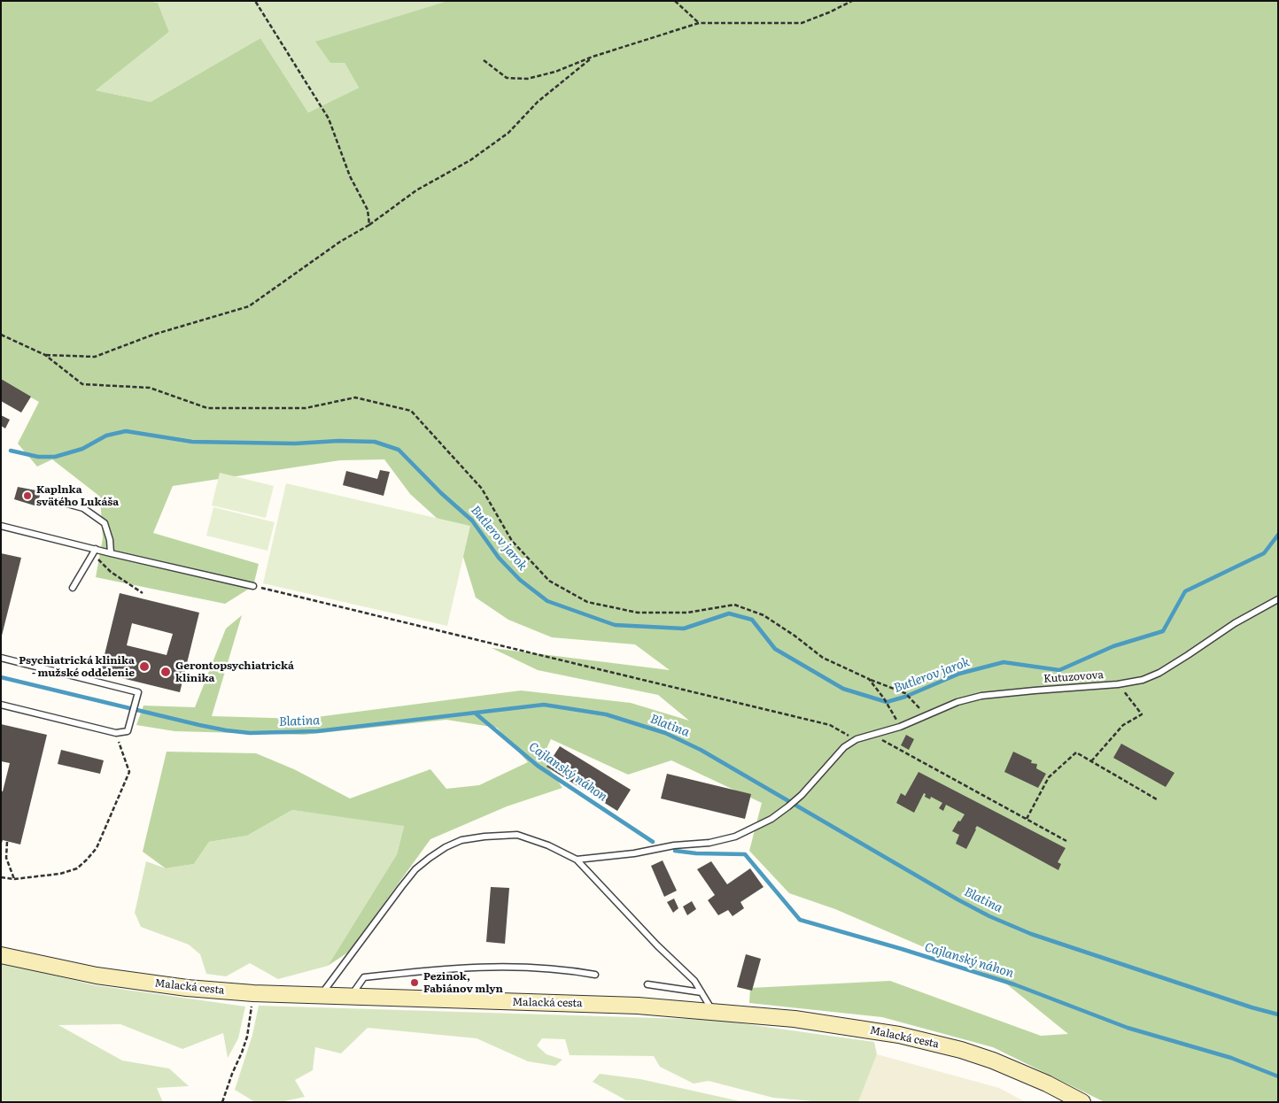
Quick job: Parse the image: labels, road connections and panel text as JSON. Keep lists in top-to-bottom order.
{
  "streets": {
    "main road": ["Malacká cesta"],
    "lane": ["Kutuzovova"]
  },
  "water": ["Butlerov jarok", "Blatina", "Cajlanský náhon"],
  "places": [
    "Kaplnka svätého Lukáša",
    "Psychiatrická klinika - mužské oddelenie",
    "Gerontopsychiatrická klinika",
    "Pezinok, Fabiánov mlyn"
  ]
}
